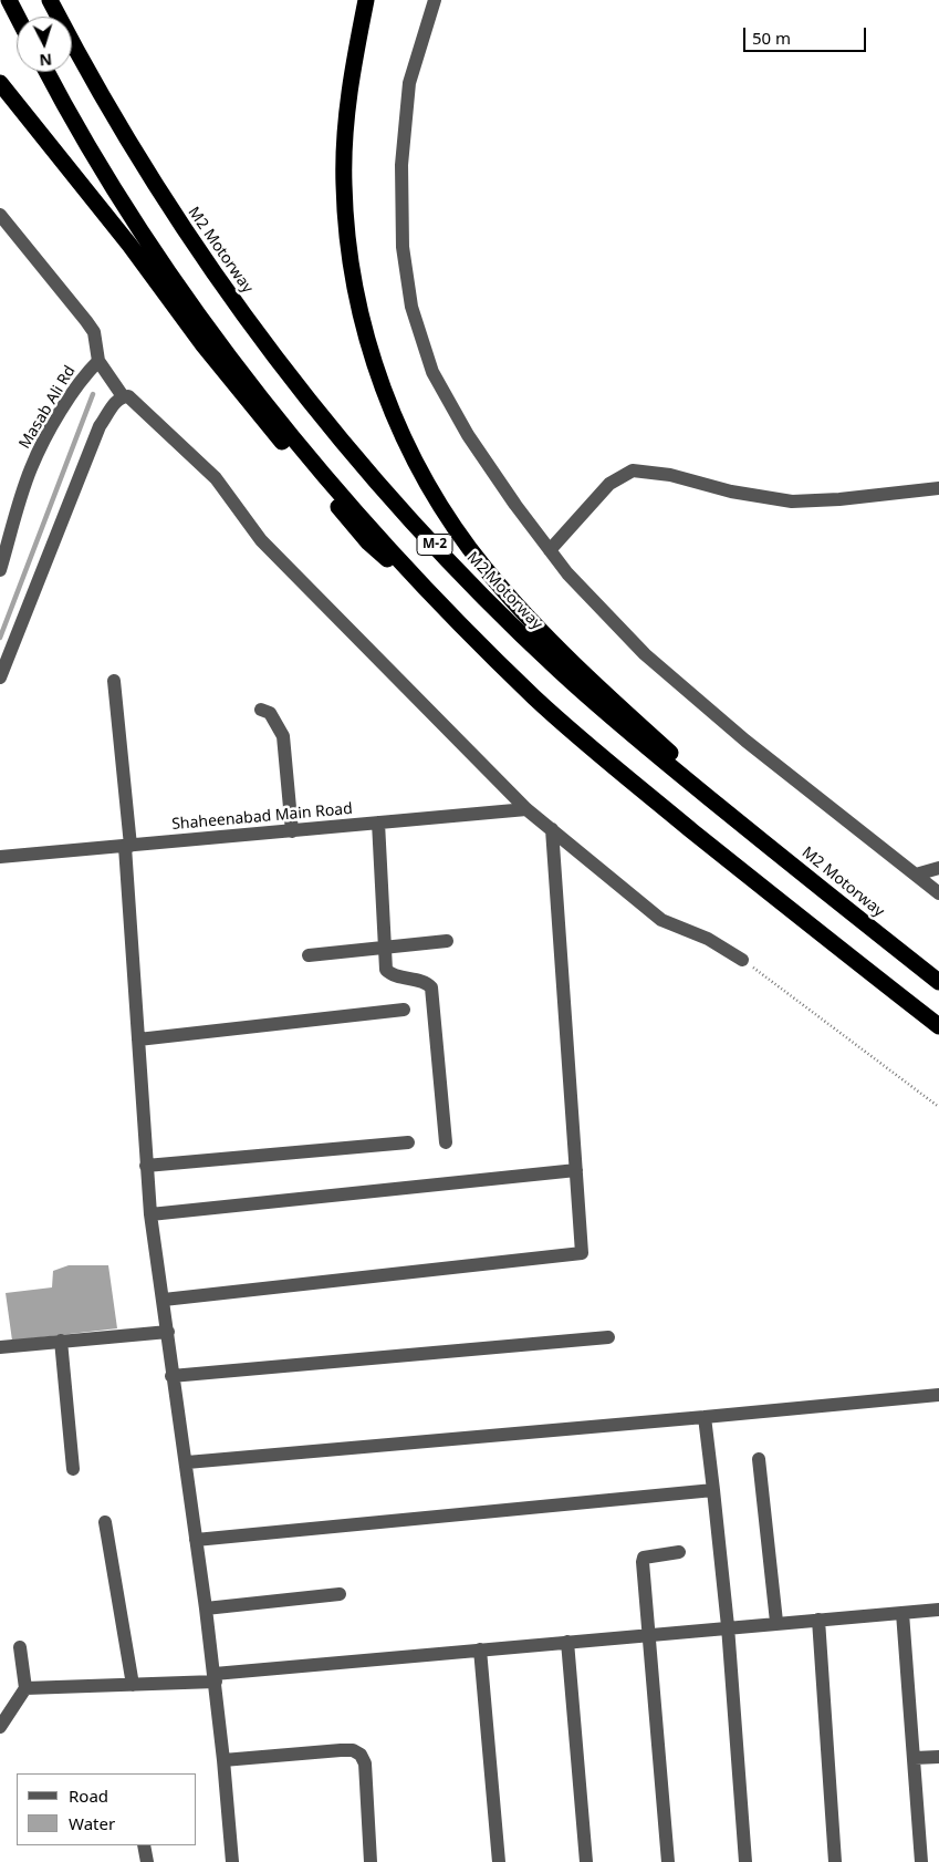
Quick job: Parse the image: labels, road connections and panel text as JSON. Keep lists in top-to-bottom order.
{
  "streets": {
    "highway": ["M2 Motorway", "M-2"],
    "street": ["Masab Ali Rd", "Shaheenabad Main Road"]
  },
  "legend": ["Road", "Water"],
  "scale_bar": "50 m",
  "north": "bottom"
}
